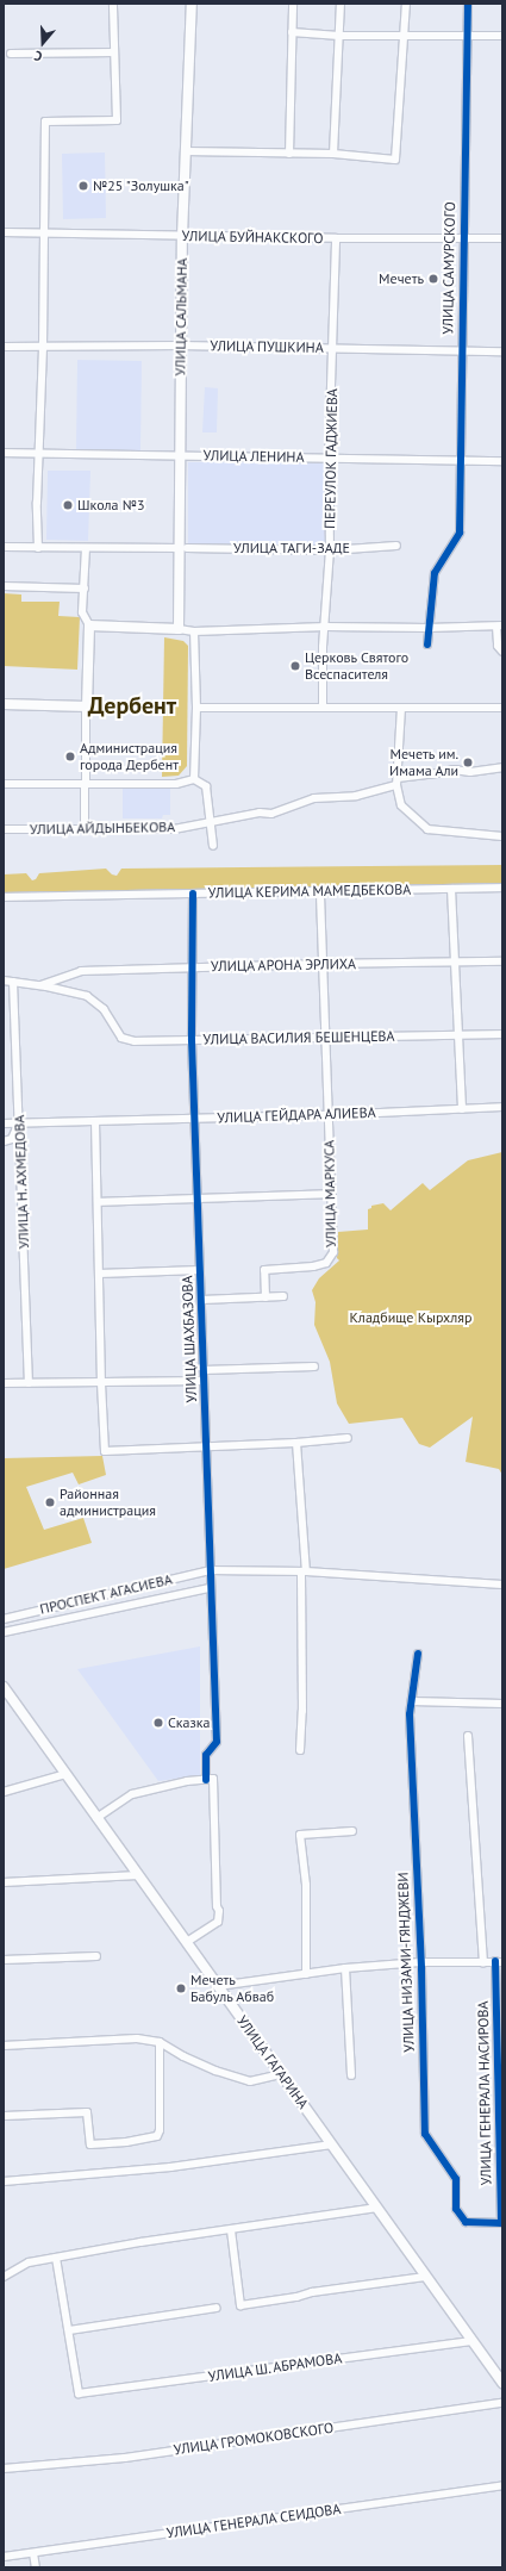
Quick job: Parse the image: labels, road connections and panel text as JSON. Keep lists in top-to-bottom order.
{
  "streets": {
    "main road": ["УЛИЦА САЛЬМАНА", "УЛИЦА ГАГАРИНА"],
    "street": [
      "УЛИЦА БУЙНАКСКОГО",
      "УЛИЦА САМУРСКОГО",
      "УЛИЦА ПУШКИНА",
      "УЛИЦА ЛЕНИНА",
      "ПЕРЕУЛОК ГАДЖИЕВА",
      "УЛИЦА ТАГИ-ЗАДЕ",
      "УЛИЦА АЙДЫНБЕКОВА",
      "УЛИЦА КЕРИМА МАМЕДБЕКОВА",
      "УЛИЦА АРОНА ЭРЛИХА",
      "УЛИЦА ВАСИЛИЯ БЕШЕНЦЕВА",
      "УЛИЦА ГЕЙДАРА АЛИЕВА",
      "УЛИЦА Н. АХМЕДОВА",
      "УЛИЦА МАРКУСА",
      "УЛИЦА ШАХБАЗОВА",
      "ПРОСПЕКТ АГАСИЕВА",
      "УЛИЦА НИЗАМИ-ГЯНДЖЕВИ",
      "УЛИЦА ГЕНЕРАЛА НАСИРОВА",
      "УЛИЦА Ш. АБРАМОВА",
      "УЛИЦА ГРОМОКОВСКОГО",
      "УЛИЦА ГЕНЕРАЛА СЕИДОВА"
    ]
  },
  "crossings": [
    ["УЛИЦА БУЙНАКСКОГО", "УЛИЦА САМУРСКОГО"],
    ["УЛИЦА БУЙНАКСКОГО", "УЛИЦА САЛЬМАНА"],
    ["УЛИЦА БУЙНАКСКОГО", "ПЕРЕУЛОК ГАДЖИЕВА"],
    ["УЛИЦА САМУРСКОГО", "УЛИЦА ПУШКИНА"],
    ["УЛИЦА САМУРСКОГО", "УЛИЦА ЛЕНИНА"],
    ["УЛИЦА САЛЬМАНА", "УЛИЦА ПУШКИНА"],
    ["УЛИЦА САЛЬМАНА", "УЛИЦА ЛЕНИНА"],
    ["УЛИЦА САЛЬМАНА", "УЛИЦА ТАГИ-ЗАДЕ"],
    ["УЛИЦА ПУШКИНА", "ПЕРЕУЛОК ГАДЖИЕВА"],
    ["УЛИЦА ЛЕНИНА", "ПЕРЕУЛОК ГАДЖИЕВА"],
    ["ПЕРЕУЛОК ГАДЖИЕВА", "УЛИЦА ТАГИ-ЗАДЕ"],
    ["УЛИЦА КЕРИМА МАМЕДБЕКОВА", "УЛИЦА МАРКУСА"],
    ["УЛИЦА КЕРИМА МАМЕДБЕКОВА", "УЛИЦА ШАХБАЗОВА"],
    ["УЛИЦА АРОНА ЭРЛИХА", "УЛИЦА ВАСИЛИЯ БЕШЕНЦЕВА"],
    ["УЛИЦА АРОНА ЭРЛИХА", "УЛИЦА МАРКУСА"],
    ["УЛИЦА АРОНА ЭРЛИХА", "УЛИЦА ШАХБАЗОВА"],
    ["УЛИЦА ВАСИЛИЯ БЕШЕНЦЕВА", "УЛИЦА Н. АХМЕДОВА"],
    ["УЛИЦА ВАСИЛИЯ БЕШЕНЦЕВА", "УЛИЦА МАРКУСА"],
    ["УЛИЦА ВАСИЛИЯ БЕШЕНЦЕВА", "УЛИЦА ШАХБАЗОВА"],
    ["УЛИЦА ГЕЙДАРА АЛИЕВА", "УЛИЦА Н. АХМЕДОВА"],
    ["УЛИЦА ГЕЙДАРА АЛИЕВА", "УЛИЦА МАРКУСА"],
    ["УЛИЦА ГЕЙДАРА АЛИЕВА", "УЛИЦА ШАХБАЗОВА"],
    ["УЛИЦА МАРКУСА", "УЛИЦА ШАХБАЗОВА"],
    ["УЛИЦА ШАХБАЗОВА", "ПРОСПЕКТ АГАСИЕВА"],
    ["УЛИЦА ШАХБАЗОВА", "УЛИЦА ГАГАРИНА"],
    ["УЛИЦА НИЗАМИ-ГЯНДЖЕВИ", "УЛИЦА ГЕНЕРАЛА НАСИРОВА"],
    ["УЛИЦА ГАГАРИНА", "УЛИЦА Ш. АБРАМОВА"]
  ],
  "districts": ["Дербент"],
  "parks": ["Кладбище Кырхляр"],
  "places": [
    "№25 \"Золушка\"",
    "Мечеть",
    "Школа №3",
    "Церковь Святого Всеспасителя",
    "Администрация города Дербент",
    "Мечеть им. Имама Али",
    "Районная администрация",
    "Сказка",
    "Мечеть Бабуль Абваб"
  ],
  "north": "bottom"
}
